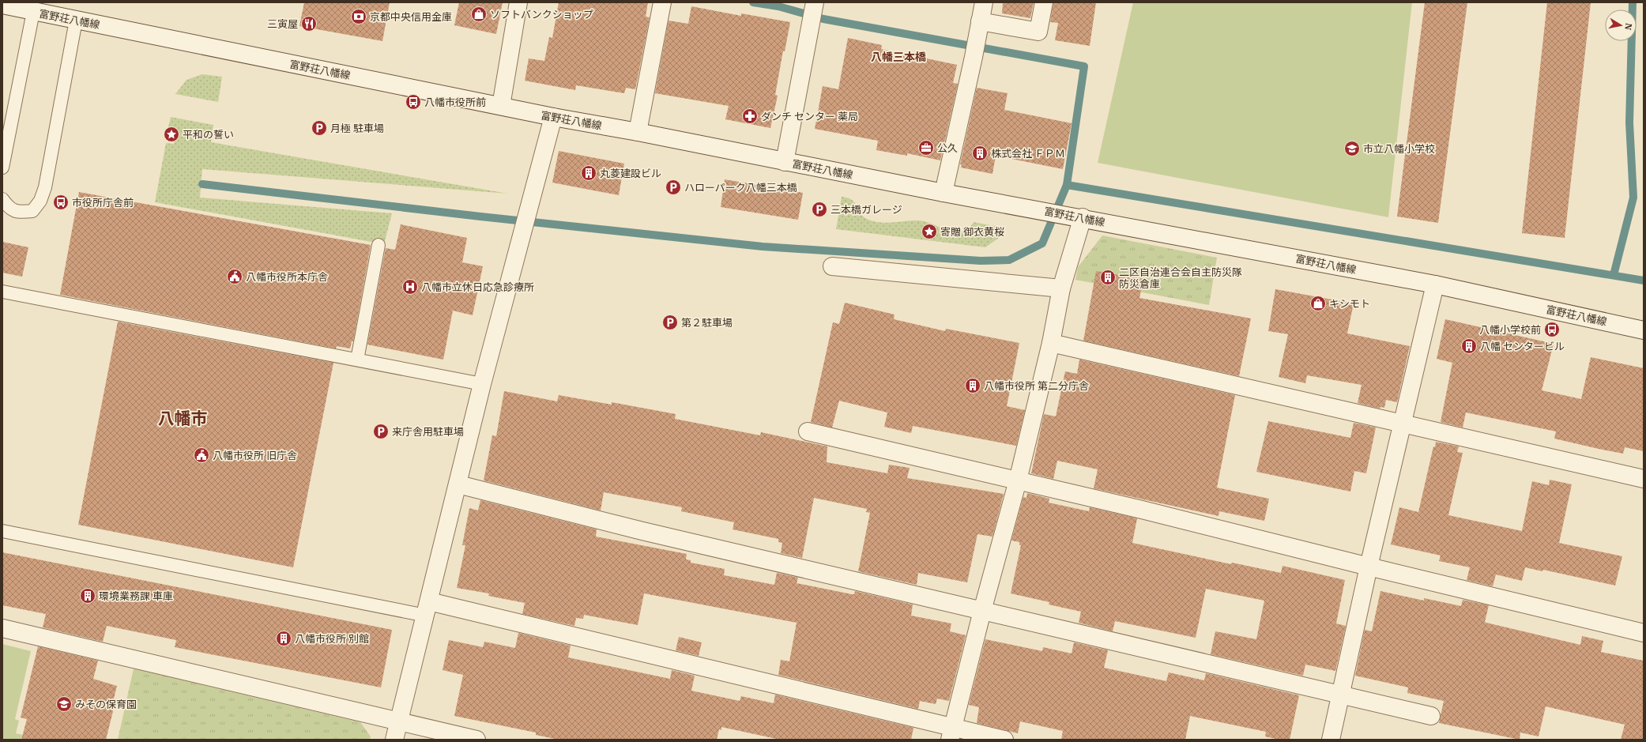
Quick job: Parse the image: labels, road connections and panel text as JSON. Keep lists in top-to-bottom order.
{
  "streets": {
    "street": ["富野荘八幡線"]
  },
  "districts": ["八幡三本橋", "八幡市"],
  "places": {
    "shop": ["ソフトバンクショップ", "キシモト"],
    "bank": ["京都中央信用金庫"],
    "restaurant": ["三寅屋"],
    "bus stop": ["八幡市役所前", "市役所庁舎前", "八幡小学校前"],
    "pharmacy": ["ダンチ センター 薬局"],
    "parking": [
      "月極 駐車場",
      "ハローパーク八幡三本橋",
      "三本橋ガレージ",
      "第２駐車場",
      "来庁舎用駐車場"
    ],
    "place": ["平和の誓い", "寄贈 御衣黄桜"],
    "office": ["公久"],
    "school or university": ["市立八幡小学校", "みその保育園"],
    "building": [
      "株式会社 ＦＰＭ",
      "丸菱建設ビル",
      "二区自治連合会自主防災隊 防災倉庫",
      "八幡 センタービル",
      "八幡市役所 第二分庁舎",
      "環境業務課 車庫",
      "八幡市役所 別館"
    ],
    "public building": ["八幡市役所本庁舎", "八幡市役所 旧庁舎"],
    "hospital": ["八幡市立休日応急診療所"]
  },
  "north": "right"
}
